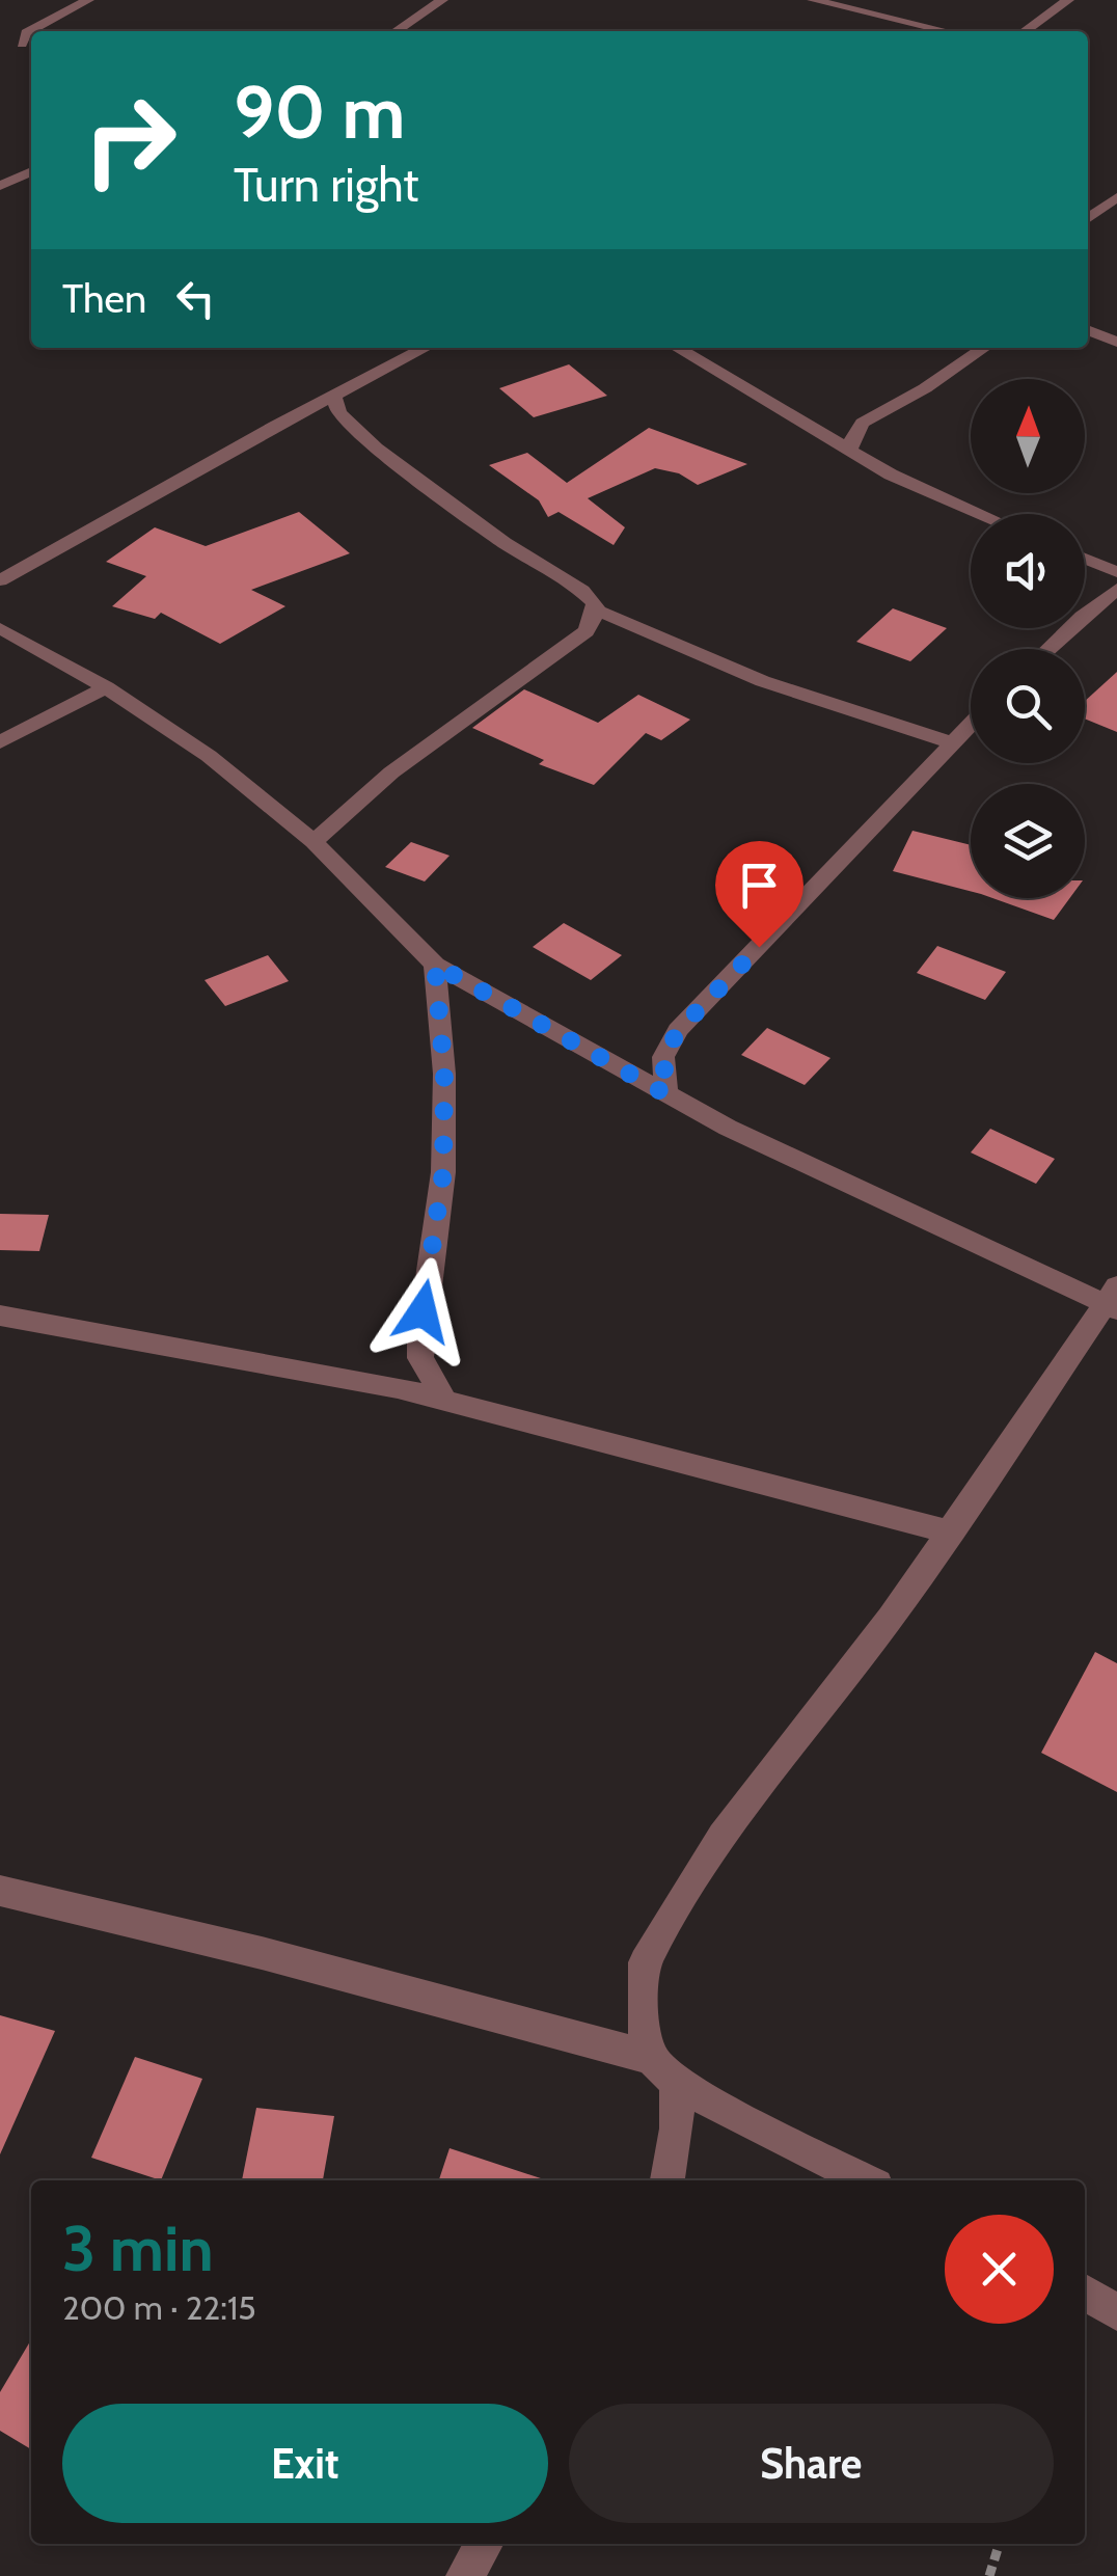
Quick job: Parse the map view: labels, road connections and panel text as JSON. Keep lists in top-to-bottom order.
{
  "north": "top",
  "page": {
    "turn": ["90 m", "Turn right"],
    "then": "Then",
    "heading": ["3 min", "200 m · 22:15"],
    "buttons": ["Exit", "Share"]
  }
}
